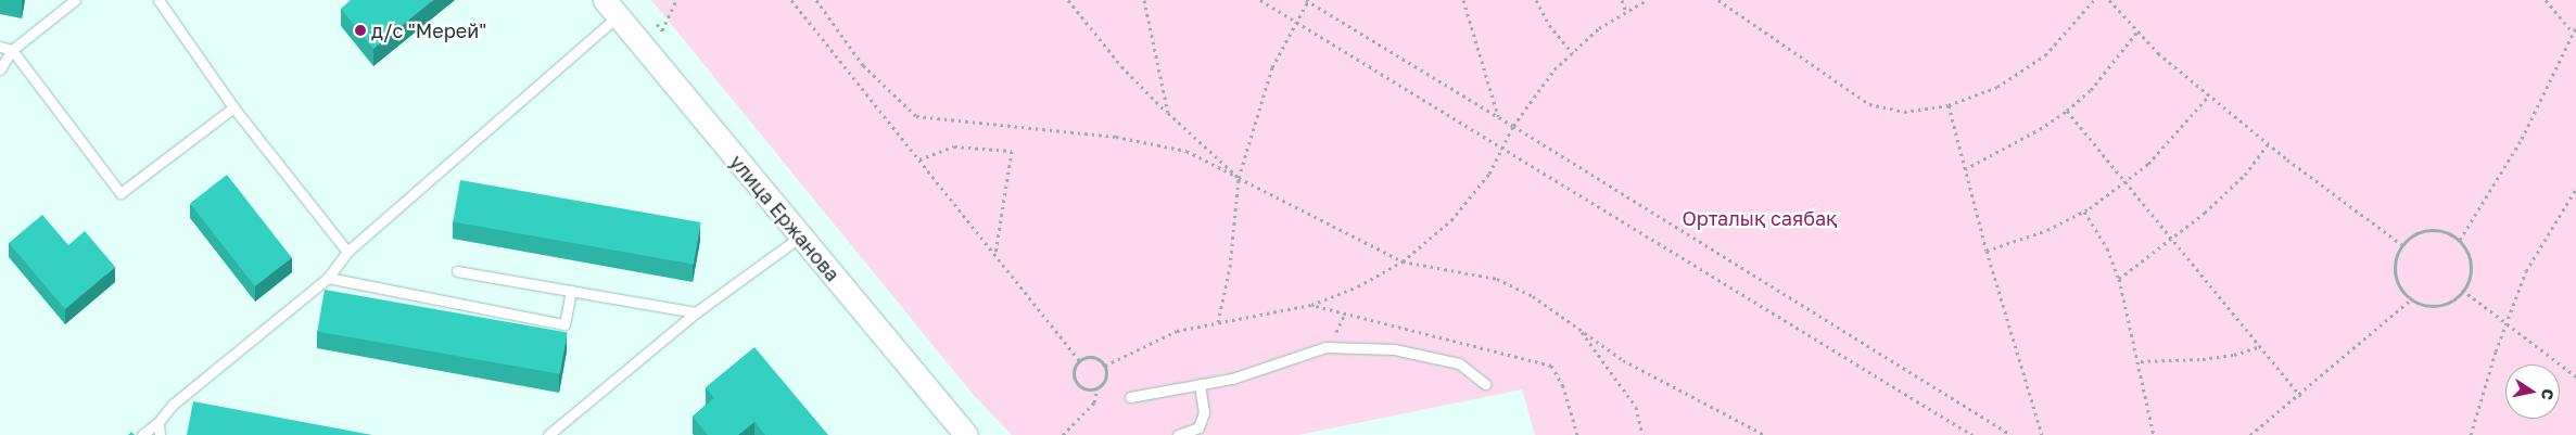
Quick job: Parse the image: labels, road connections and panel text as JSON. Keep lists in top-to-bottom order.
{
  "streets": {
    "street": ["улица Ержанова"]
  },
  "parks": ["Орталық саябақ"],
  "places": ["д/с \"Мерей\""],
  "north": "right"
}
